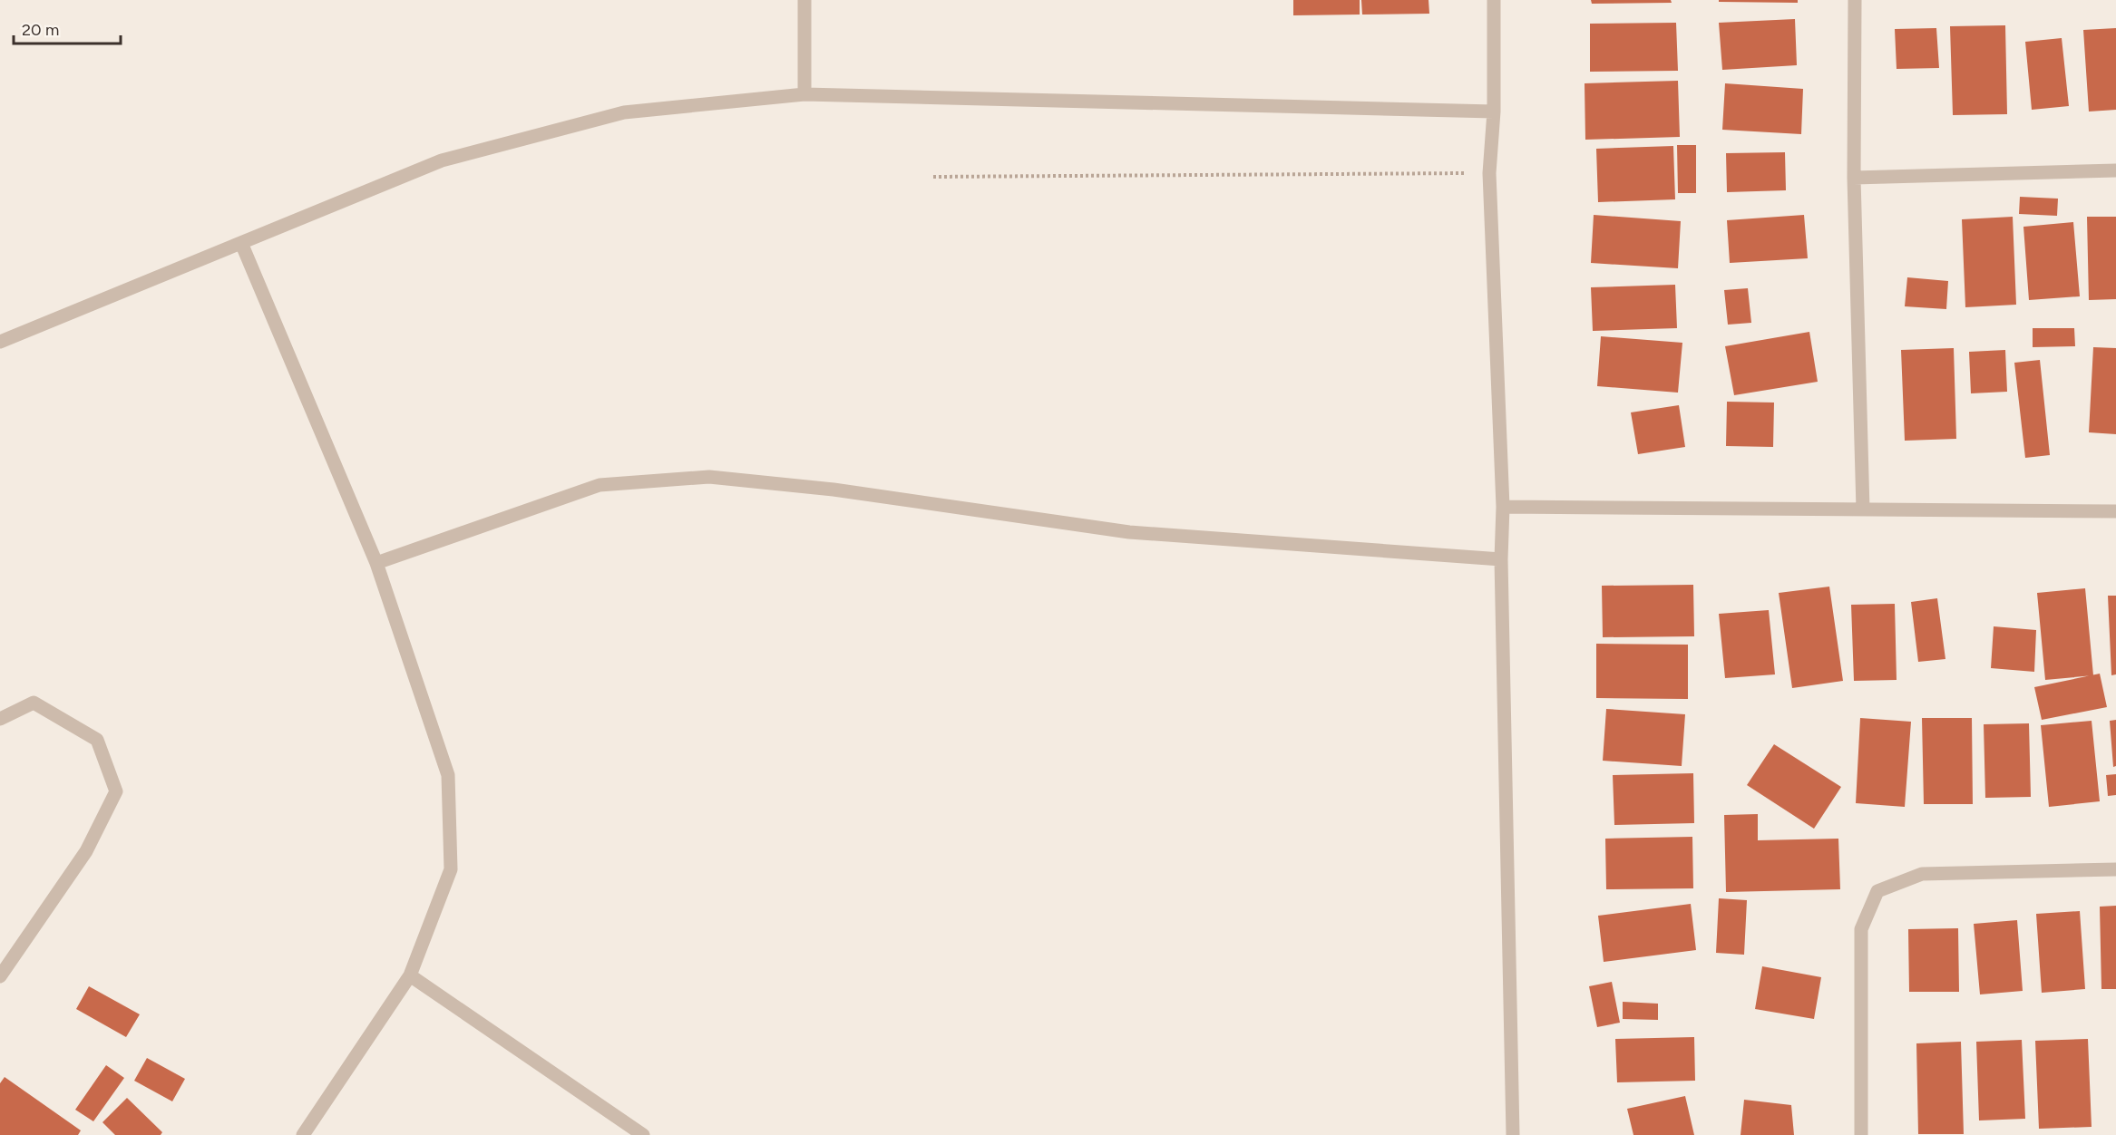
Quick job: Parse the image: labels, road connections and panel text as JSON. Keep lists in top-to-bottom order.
{
  "scale_bar": "20 m"
}
